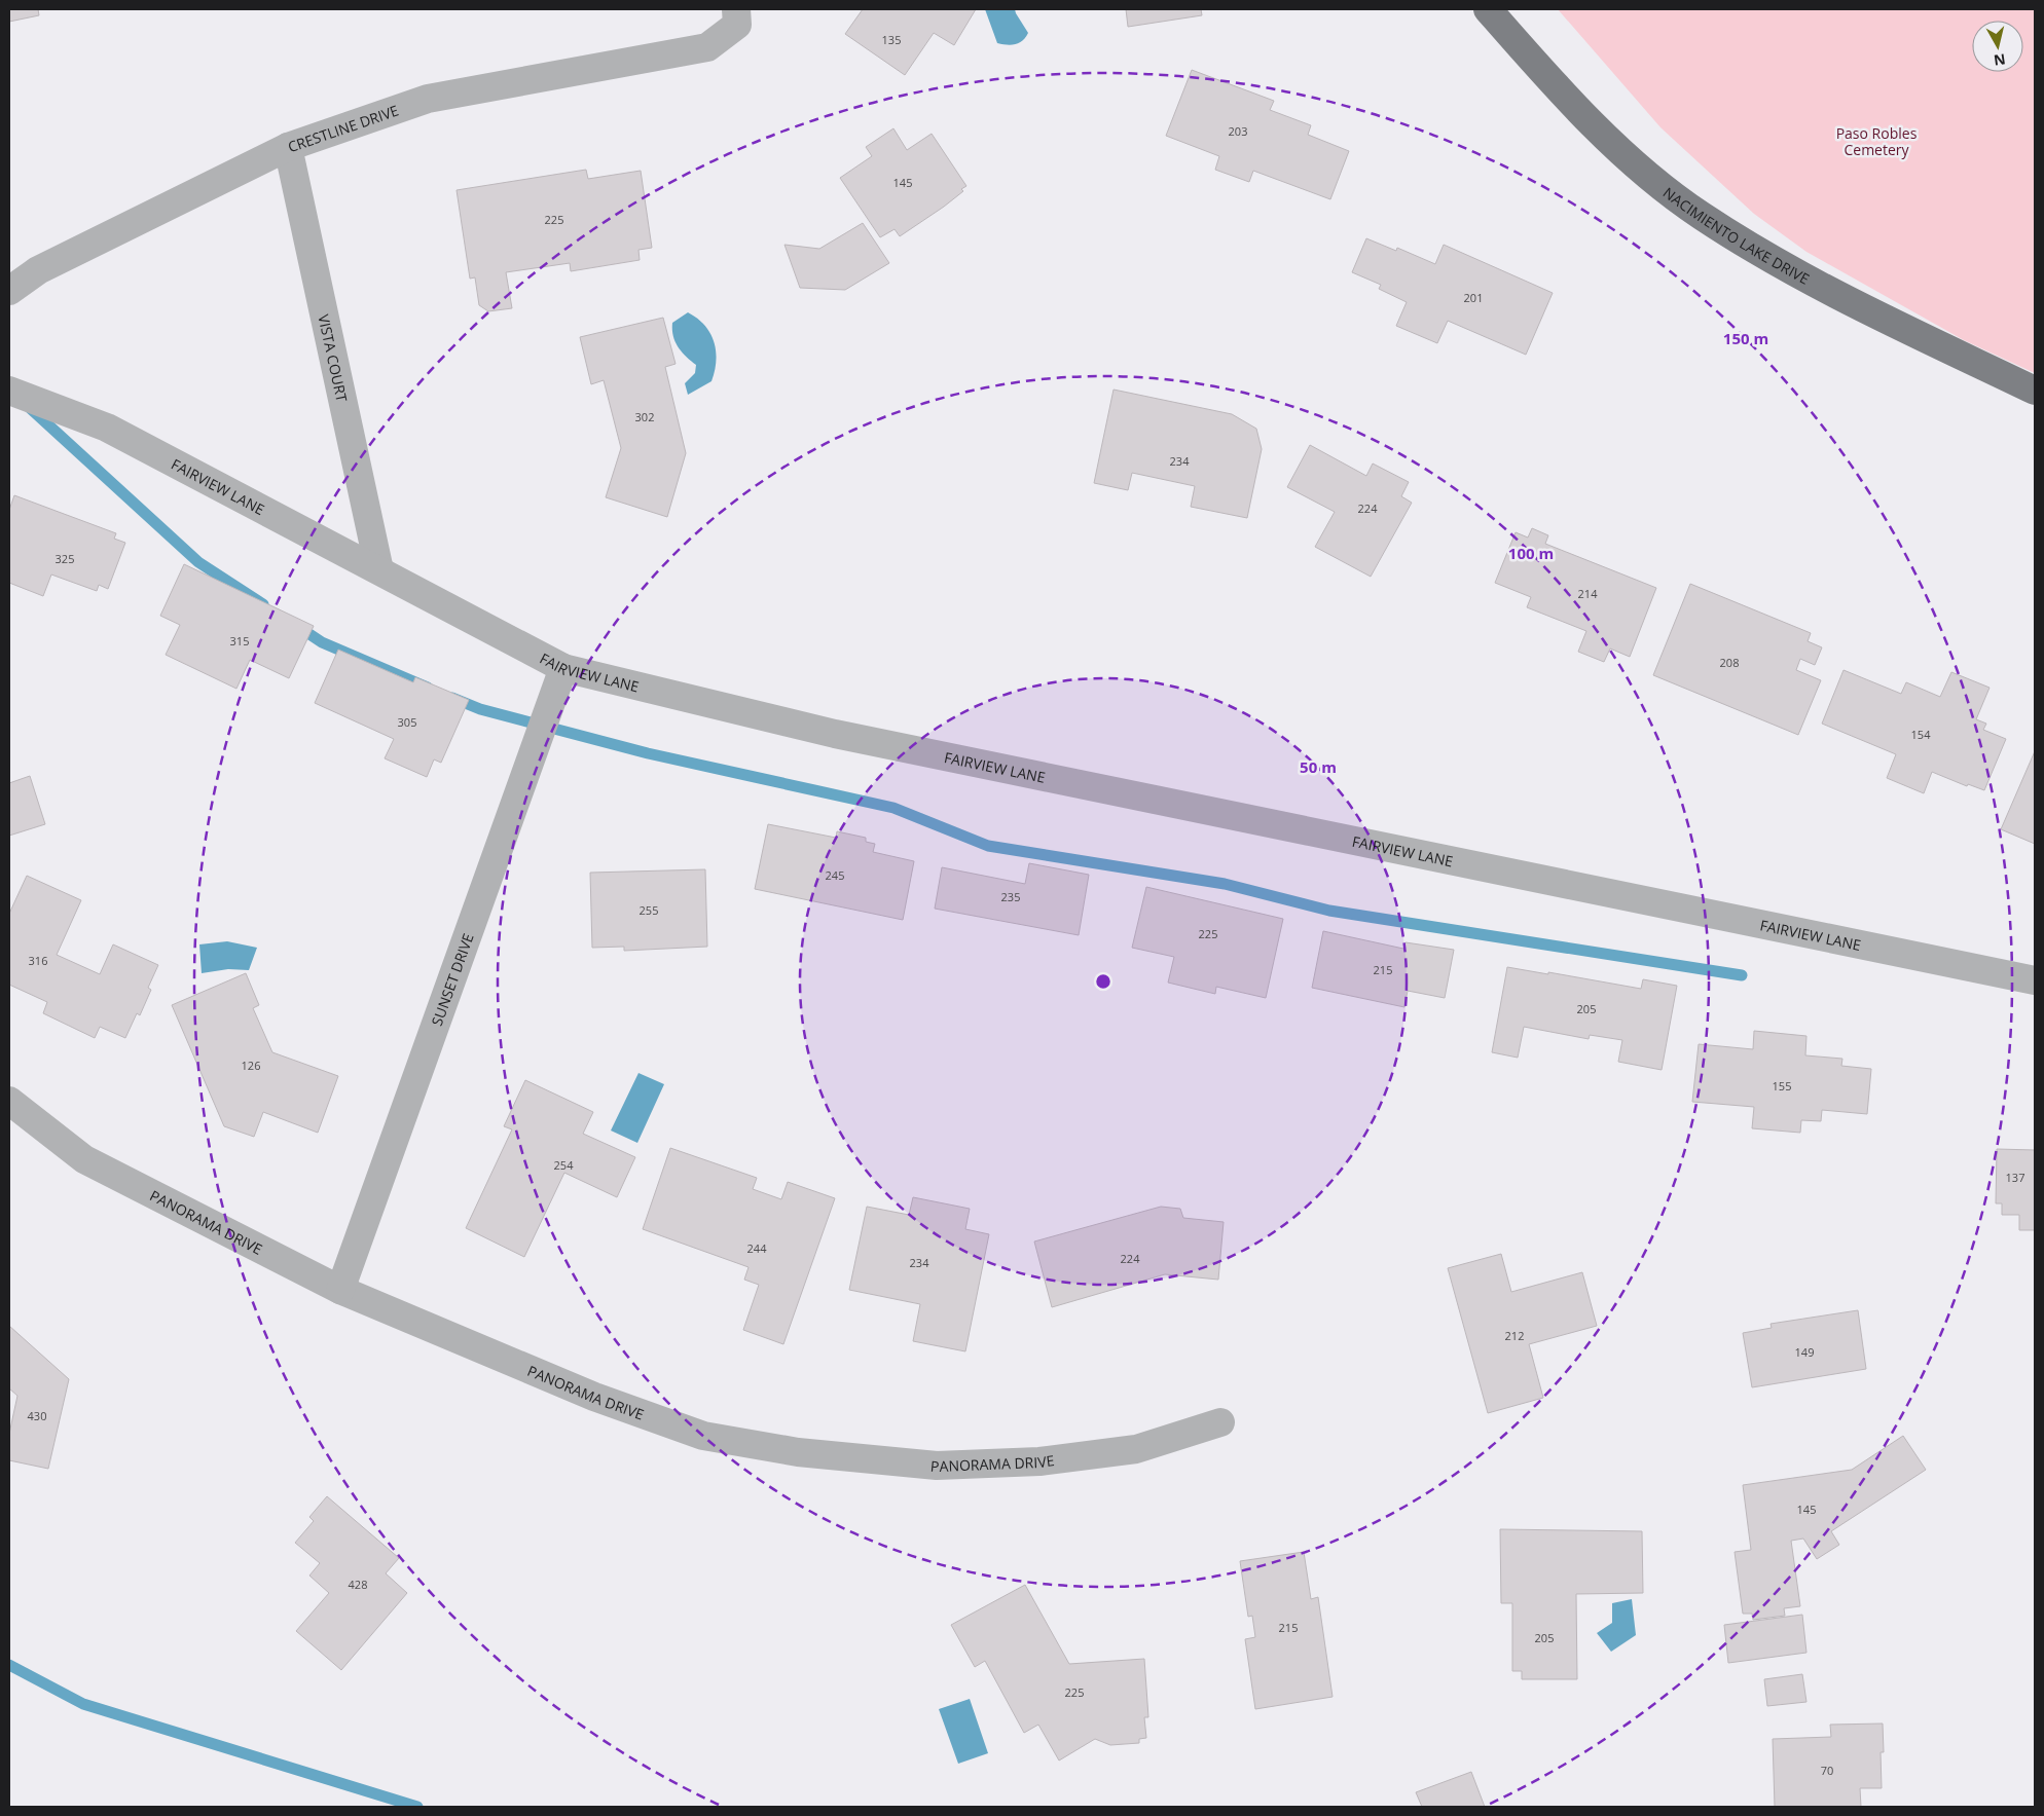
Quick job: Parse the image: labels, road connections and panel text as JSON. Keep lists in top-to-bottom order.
{
  "streets": {
    "main road": ["NACIMIENTO LAKE DRIVE"],
    "street": [
      "CRESTLINE DRIVE",
      "VISTA COURT",
      "FAIRVIEW LANE",
      "SUNSET DRIVE",
      "PANORAMA DRIVE"
    ]
  },
  "crossings": [
    ["CRESTLINE DRIVE", "VISTA COURT"],
    ["VISTA COURT", "FAIRVIEW LANE"],
    ["FAIRVIEW LANE", "SUNSET DRIVE"],
    ["SUNSET DRIVE", "PANORAMA DRIVE"]
  ],
  "parks": ["Paso Robles Cemetery"],
  "house_numbers": [
    "135",
    "203",
    "145",
    "225",
    "201",
    "302",
    "234",
    "224",
    "325",
    "214",
    "315",
    "208",
    "305",
    "154",
    "245",
    "235",
    "255",
    "225",
    "316",
    "215",
    "205",
    "126",
    "155",
    "254",
    "137",
    "244",
    "224",
    "234",
    "212",
    "149",
    "430",
    "145",
    "428",
    "215",
    "205",
    "225",
    "70"
  ],
  "north": "bottom",
  "rings": ["150 m", "100 m", "50 m"]
}
